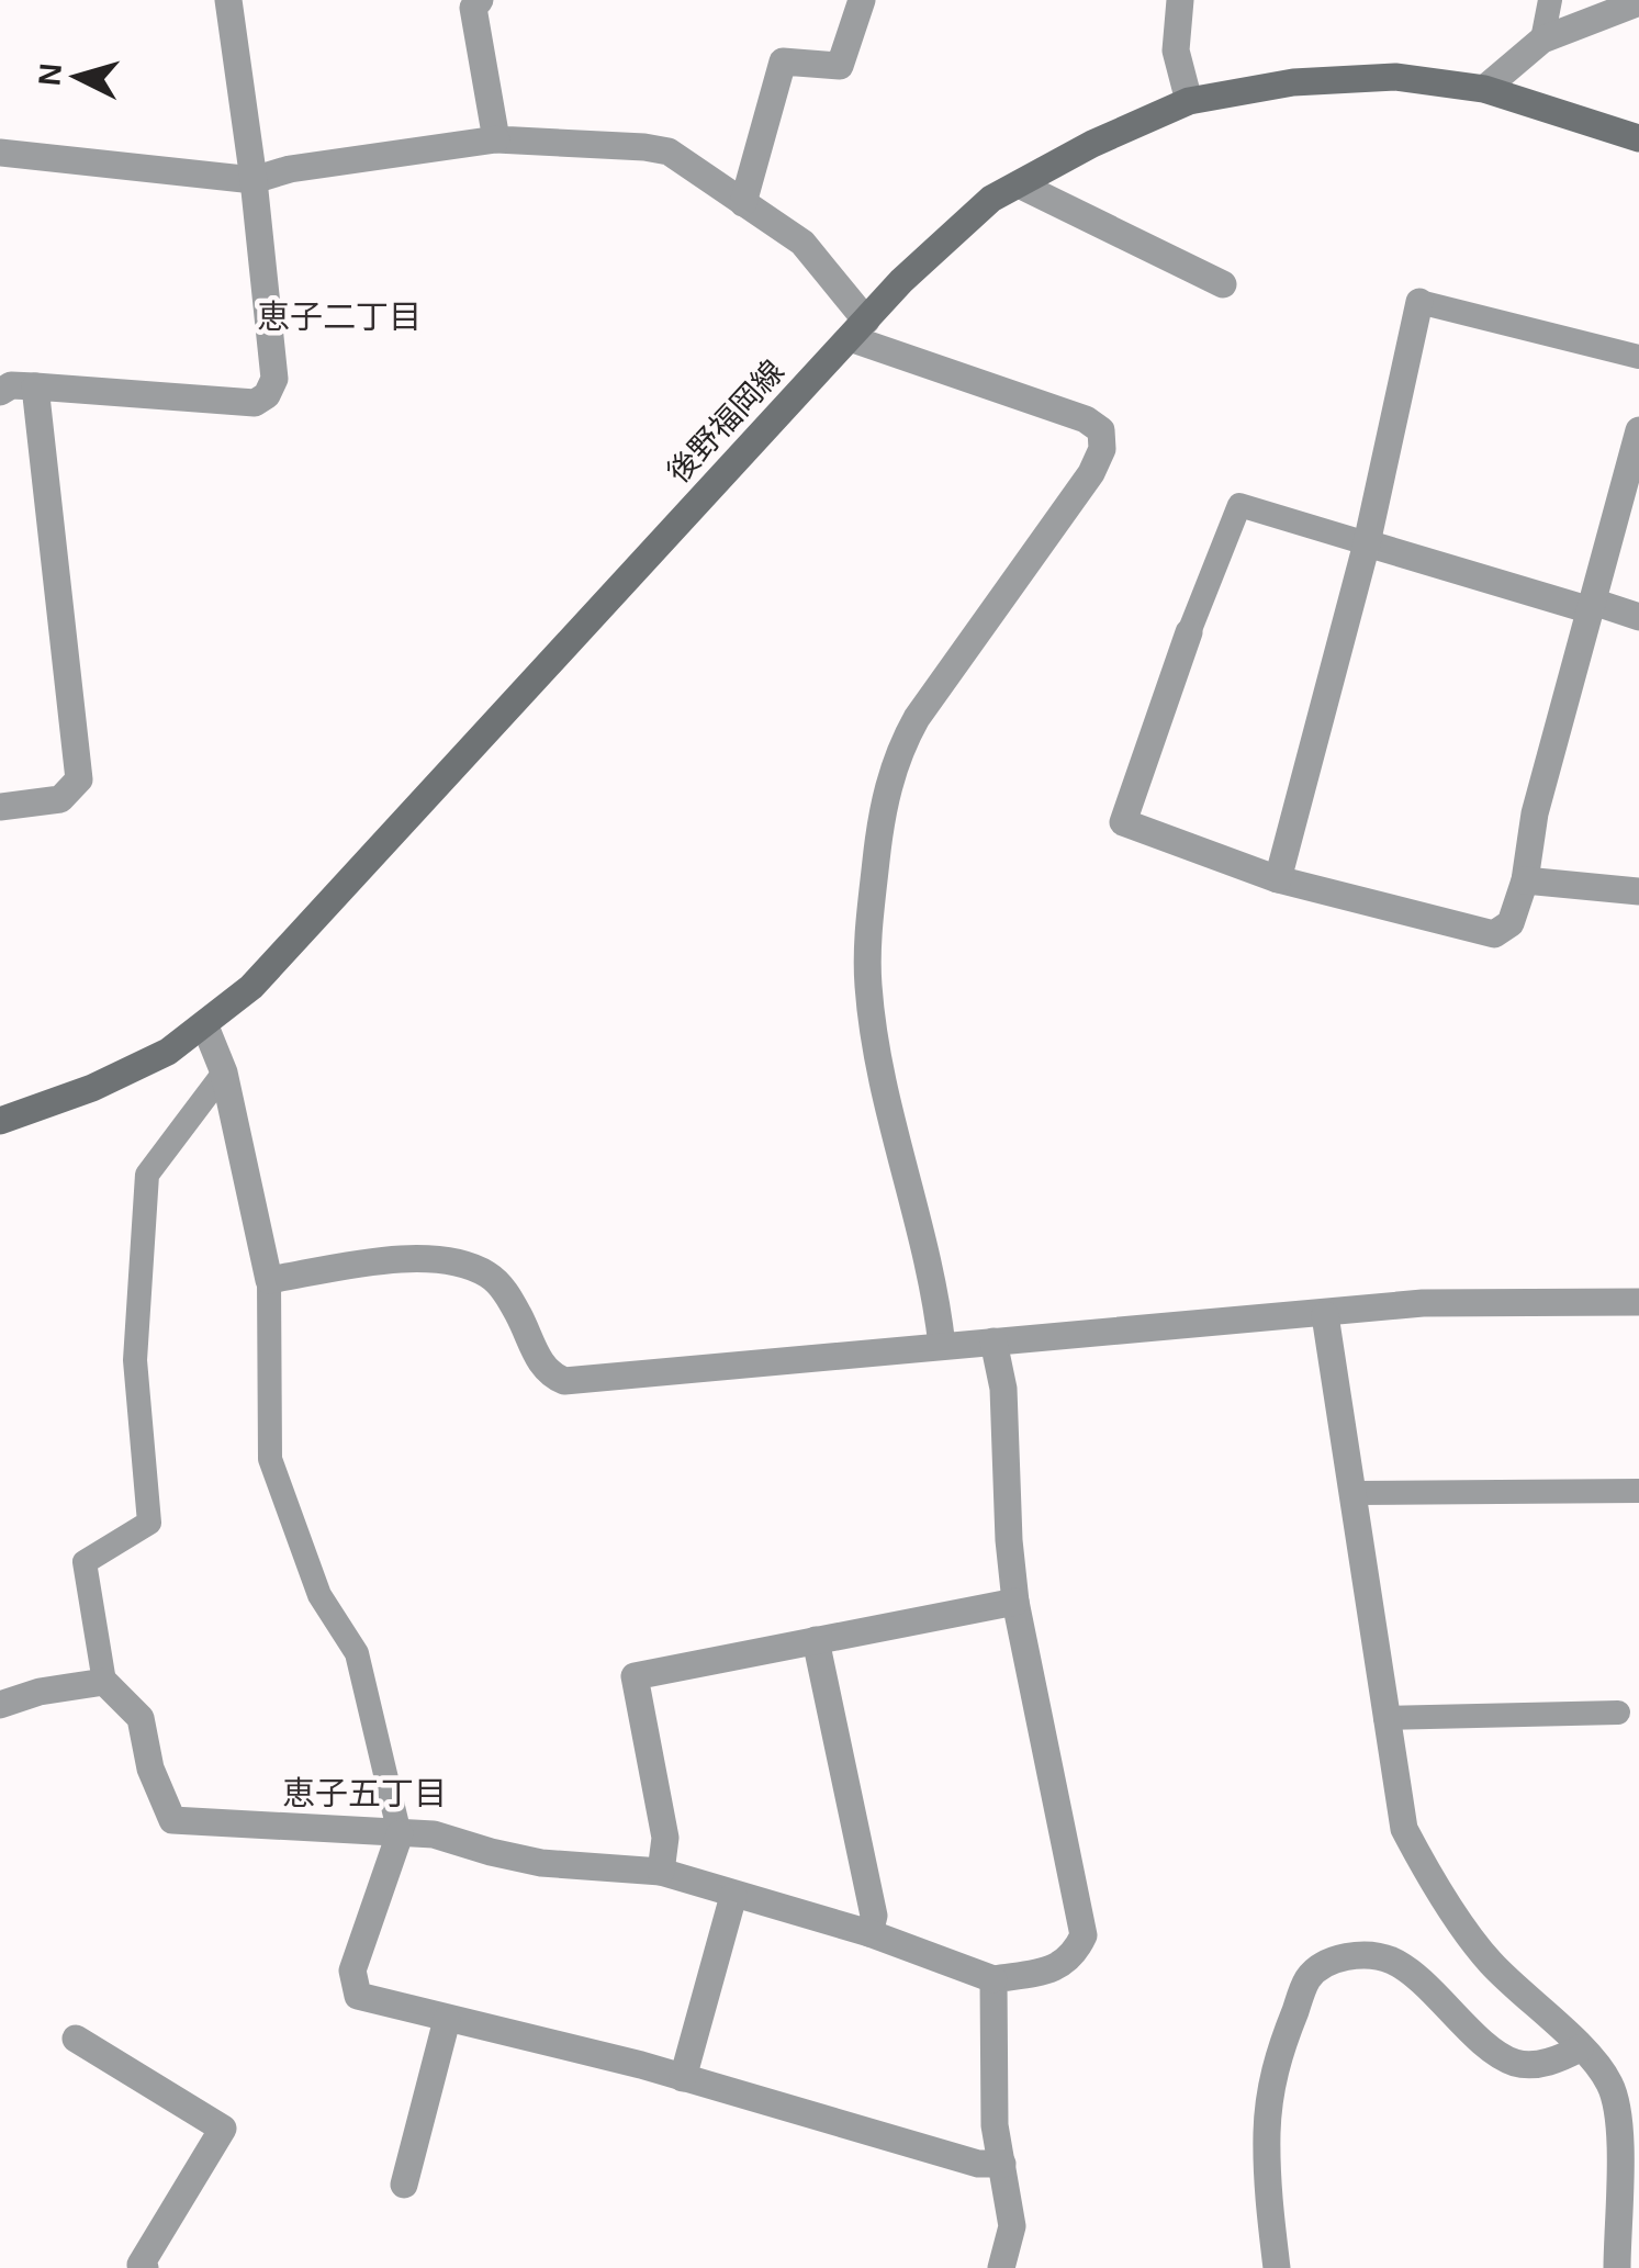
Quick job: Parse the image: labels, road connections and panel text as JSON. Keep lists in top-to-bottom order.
{
  "streets": {
    "main road": ["後野福岡線"]
  },
  "districts": ["恵子二丁目", "恵子五丁目"],
  "north": "left"
}
